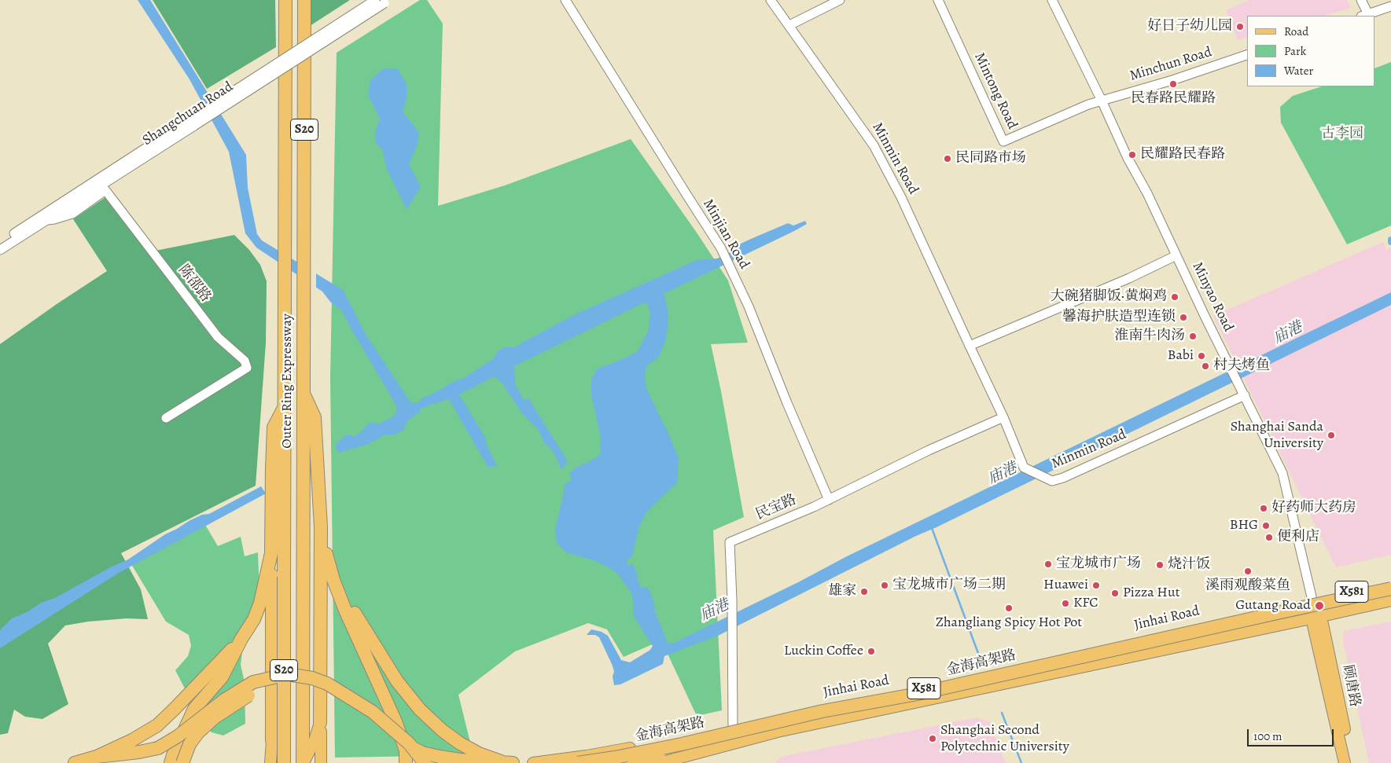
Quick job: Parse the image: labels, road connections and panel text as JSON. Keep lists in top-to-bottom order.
{
  "streets": {
    "highway": ["S20", "Outer Ring Expressway", "金海高架路"],
    "main road": [
      "Minyao Road",
      "X581",
      "Jinhai Road",
      "顾唐路"
    ],
    "street": [
      "Minchun Road",
      "Mintong Road",
      "Shangchuan Road",
      "Minmin Road",
      "Minjian Road",
      "陈邵路",
      "民宝路"
    ]
  },
  "crossings": [
    ["Minchun Road", "Mintong Road"],
    ["Minchun Road", "Minyao Road"],
    ["Mintong Road", "Minyao Road"],
    ["Shangchuan Road", "陈邵路"],
    ["Minmin Road", "Minyao Road"],
    ["Minmin Road", "民宝路"],
    ["Minjian Road", "民宝路"],
    ["Minyao Road", "Jinhai Road"],
    ["Minyao Road", "顾唐路"],
    ["民宝路", "Jinhai Road"],
    ["Jinhai Road", "顾唐路"]
  ],
  "water": ["庙港"],
  "parks": ["古李园"],
  "places": [
    "好日子幼儿园",
    "民春路民耀路",
    "民耀路民春路",
    "民同路市场",
    "大碗猪脚饭·黄焖鸡",
    "馨海护肤造型连锁",
    "淮南牛肉汤",
    "Babi",
    "村夫烤鱼",
    "Shanghai Sanda University",
    "好药师大药房",
    "BHG",
    "便利店",
    "宝龙城市广场",
    "烧汁饭",
    "溪雨观酸菜鱼",
    "宝龙城市广场二期",
    "Huawei",
    "雄家",
    "Pizza Hut",
    "KFC",
    "Gutang Road",
    "Zhangliang Spicy Hot Pot",
    "Luckin Coffee",
    "Shanghai Second Polytechnic University"
  ],
  "legend": ["Road", "Park", "Water"],
  "scale_bar": "100 m"
}
